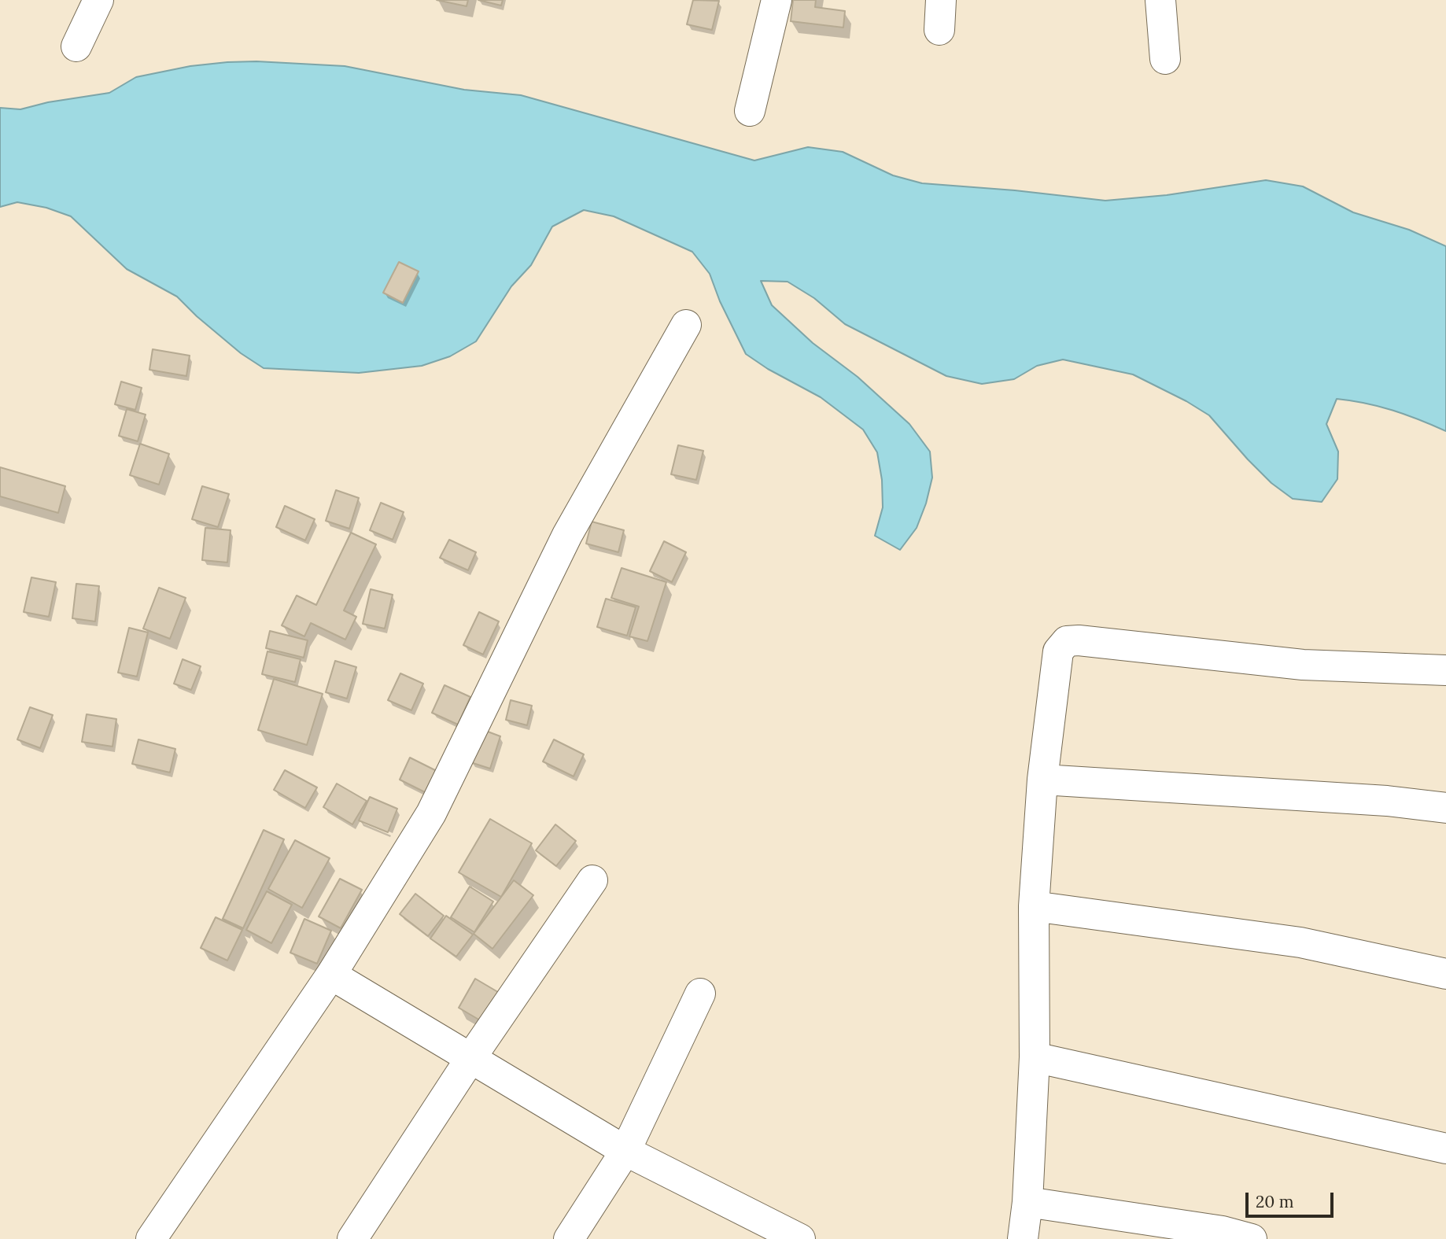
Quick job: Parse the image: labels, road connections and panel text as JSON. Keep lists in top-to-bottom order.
{
  "scale_bar": "20 m"
}
